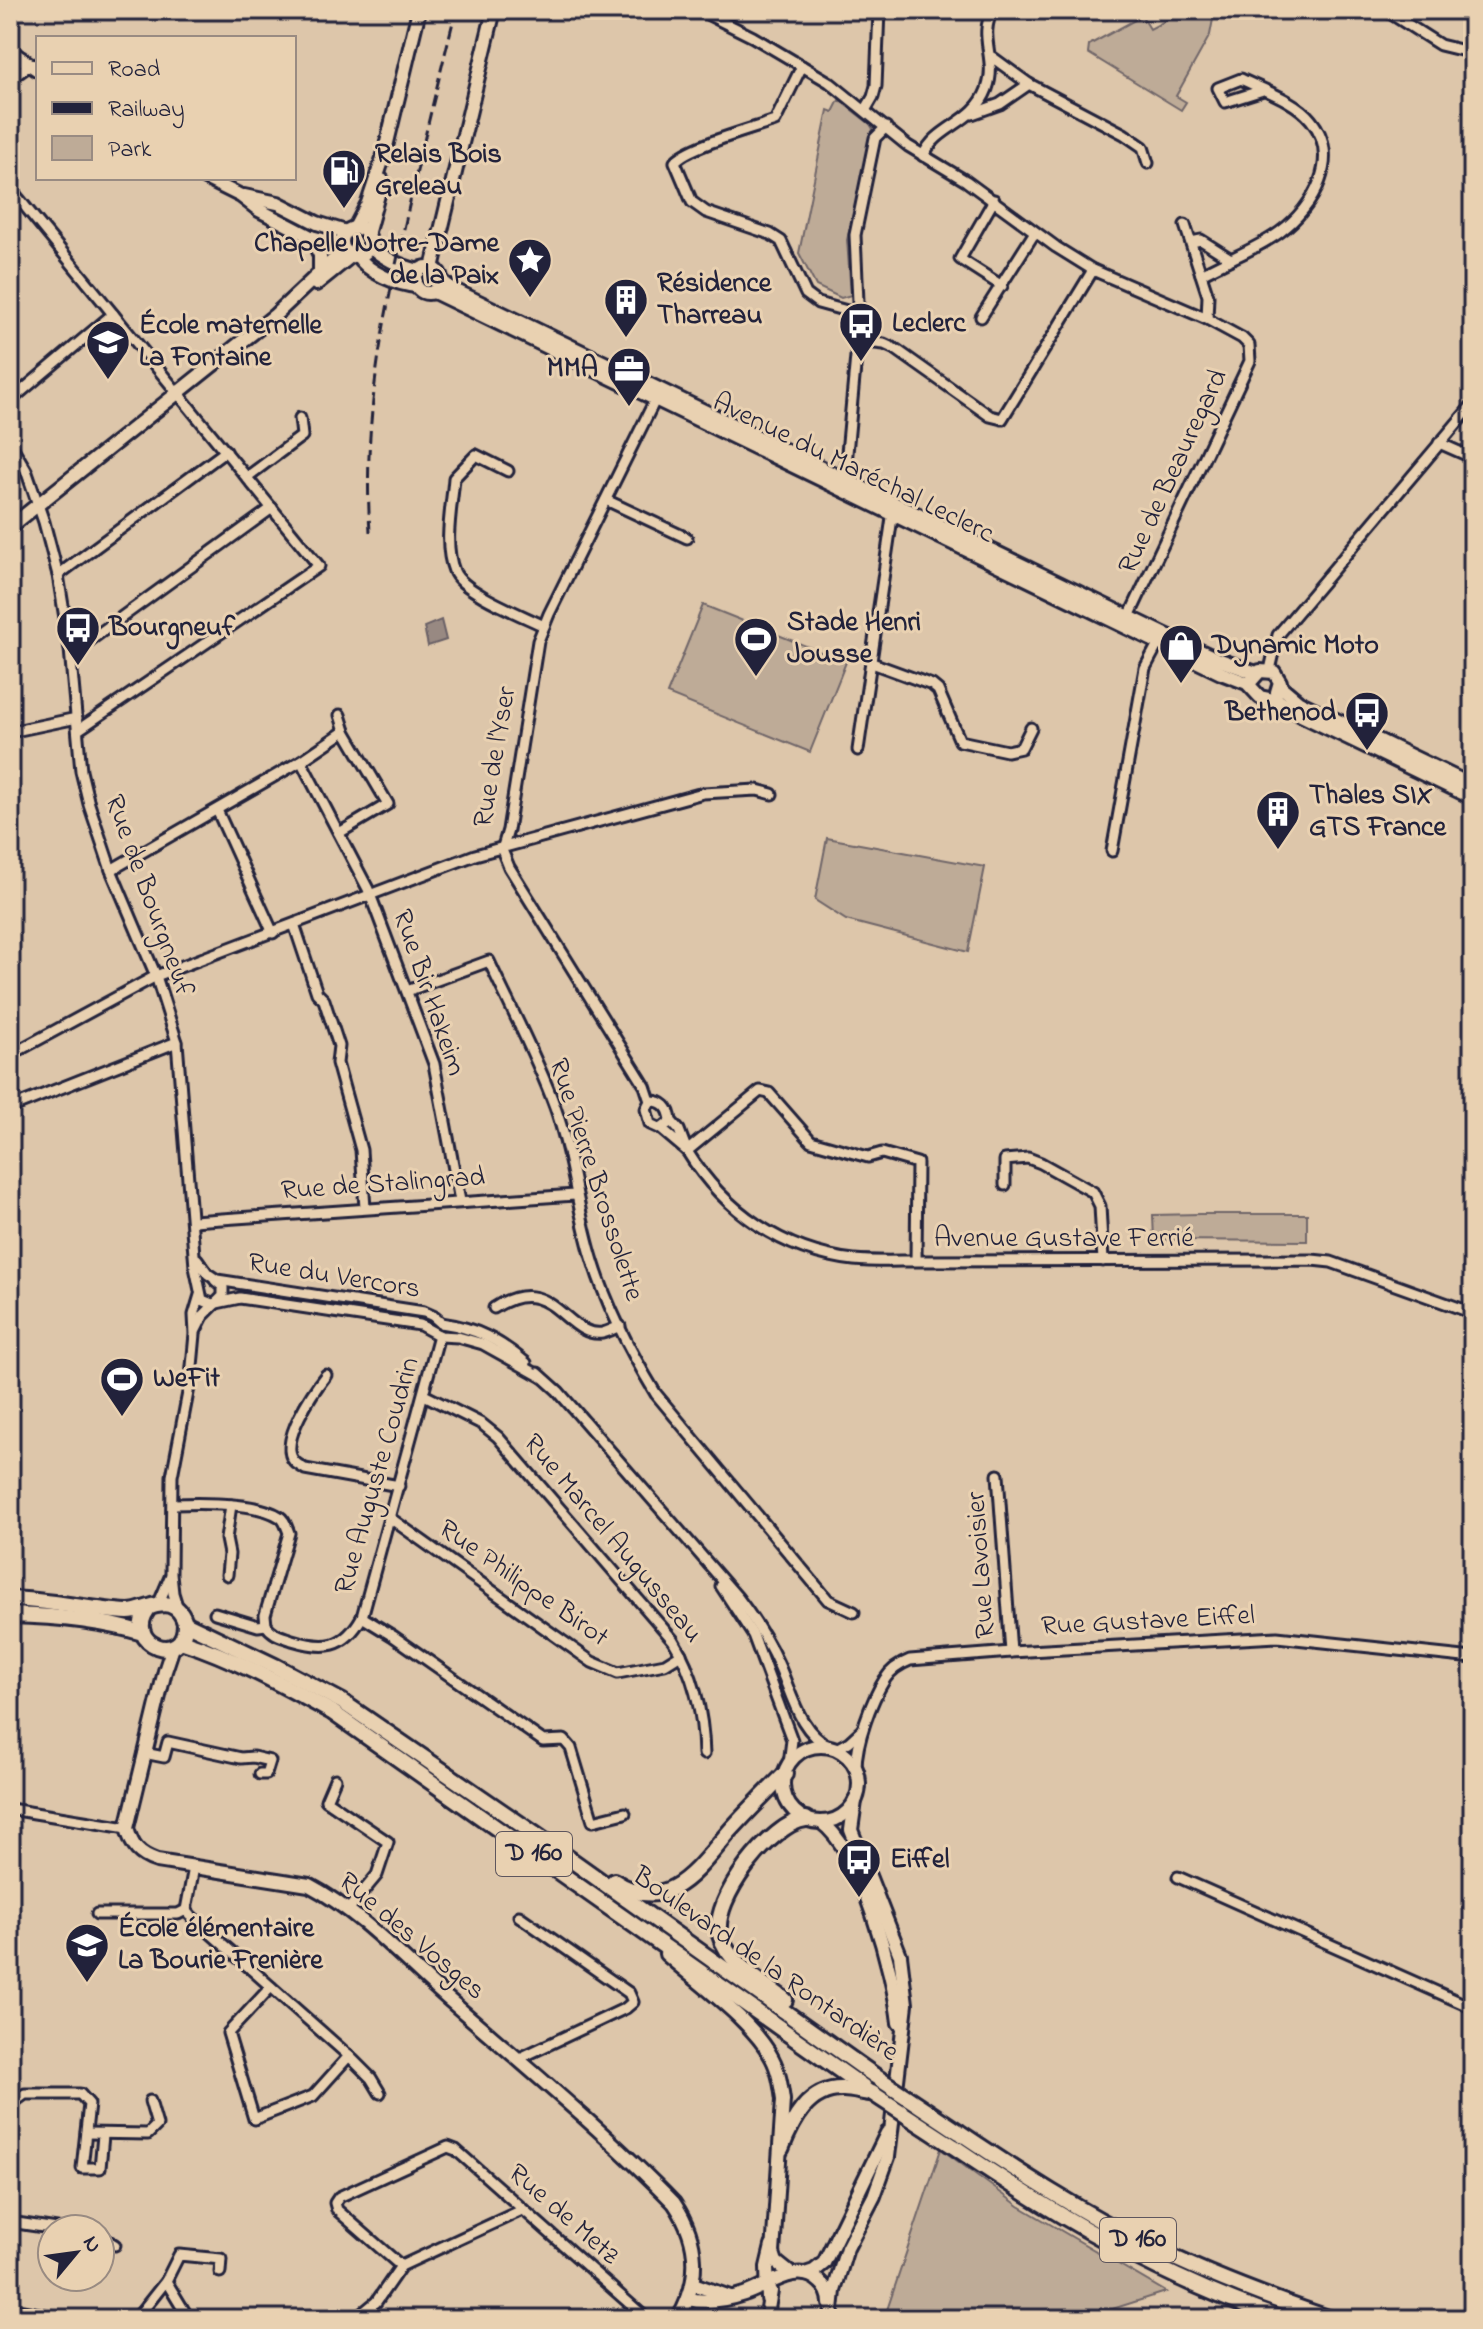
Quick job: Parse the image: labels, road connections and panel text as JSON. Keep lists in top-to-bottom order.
{
  "streets": {
    "main road": [
      "Avenue du Maréchal Leclerc",
      "D 160",
      "Rue des Vosges",
      "Boulevard de la Rontardière"
    ],
    "street": [
      "Rue de Beauregard",
      "Rue de l’Yser",
      "Rue de Bourgneuf",
      "Rue Bir Hakeim",
      "Rue Pierre Brossolette",
      "Rue de Stalingrad",
      "Avenue Gustave Ferrié",
      "Rue du Vercors",
      "Rue Auguste Coudrin",
      "Rue Marcel Augusseau",
      "Rue Lavoisier",
      "Rue Philippe Birot",
      "Rue Gustave Eiffel",
      "Rue de Metz"
    ]
  },
  "crossings": [
    ["Avenue du Maréchal Leclerc", "Rue de Beauregard"],
    ["Avenue du Maréchal Leclerc", "Rue de l’Yser"],
    ["Rue de l’Yser", "Rue de Bourgneuf"],
    ["Rue de l’Yser", "Rue Bir Hakeim"],
    ["Rue de Bourgneuf", "Rue de Stalingrad"],
    ["Rue de Bourgneuf", "Rue du Vercors"],
    ["Rue de Bourgneuf", "Boulevard de la Rontardière"],
    ["Rue Bir Hakeim", "Rue Pierre Brossolette"],
    ["Rue Bir Hakeim", "Rue de Stalingrad"],
    ["Rue Pierre Brossolette", "Rue de Stalingrad"],
    ["Rue du Vercors", "Rue Auguste Coudrin"],
    ["Rue du Vercors", "Rue Gustave Eiffel"],
    ["Rue Auguste Coudrin", "Rue Marcel Augusseau"],
    ["Rue Auguste Coudrin", "Rue Philippe Birot"],
    ["Rue Marcel Augusseau", "Rue Philippe Birot"],
    ["Rue Lavoisier", "Rue Gustave Eiffel"]
  ],
  "places": {
    "fuel station": ["Relais Bois Greleau"],
    "place": ["Chapelle Notre-Dame de la Paix"],
    "building": ["Résidence Tharreau", "Thales SIX GTS France"],
    "bus stop": [
      "Leclerc",
      "Bourgneuf",
      "Bethenod",
      "Eiffel"
    ],
    "school or university": ["École maternelle La Fontaine", "École élémentaire La Bourie Frenière"],
    "office": ["MMA"],
    "sports": ["Stade Henri Jousse", "WeFit"],
    "shop": ["Dynamic Moto"]
  },
  "legend": ["Road", "Railway", "Park"],
  "north": "top right"
}
